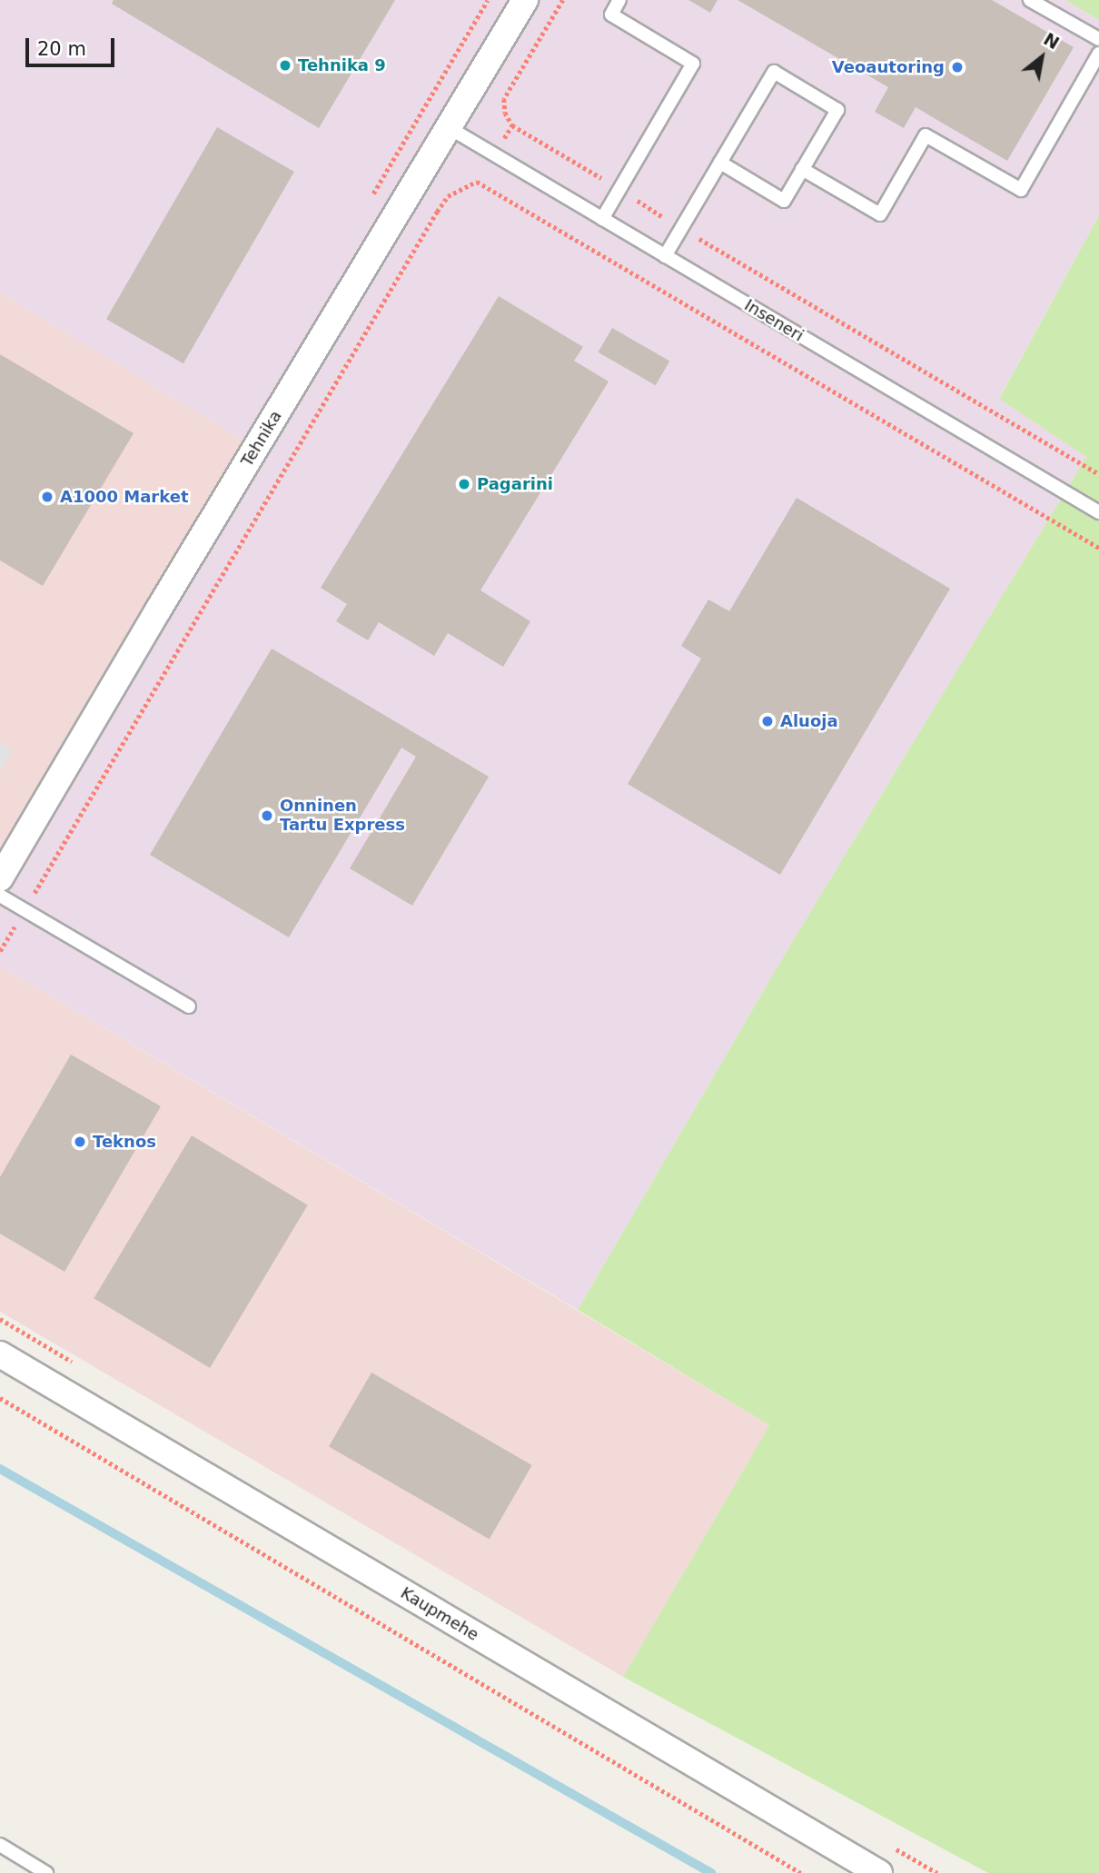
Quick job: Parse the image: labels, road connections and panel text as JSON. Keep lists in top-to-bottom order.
{
  "streets": {
    "street": ["Tehnika", "Kaupmehe"],
    "lane": ["Inseneri"]
  },
  "crossings": [
    ["Inseneri", "Tehnika"]
  ],
  "places": [
    "Tehnika 9",
    "Veoautoring",
    "Pagarini",
    "A1000 Market",
    "Aluoja",
    "Onninen Tartu Express",
    "Teknos"
  ],
  "scale_bar": "20 m",
  "north": "top right"
}
